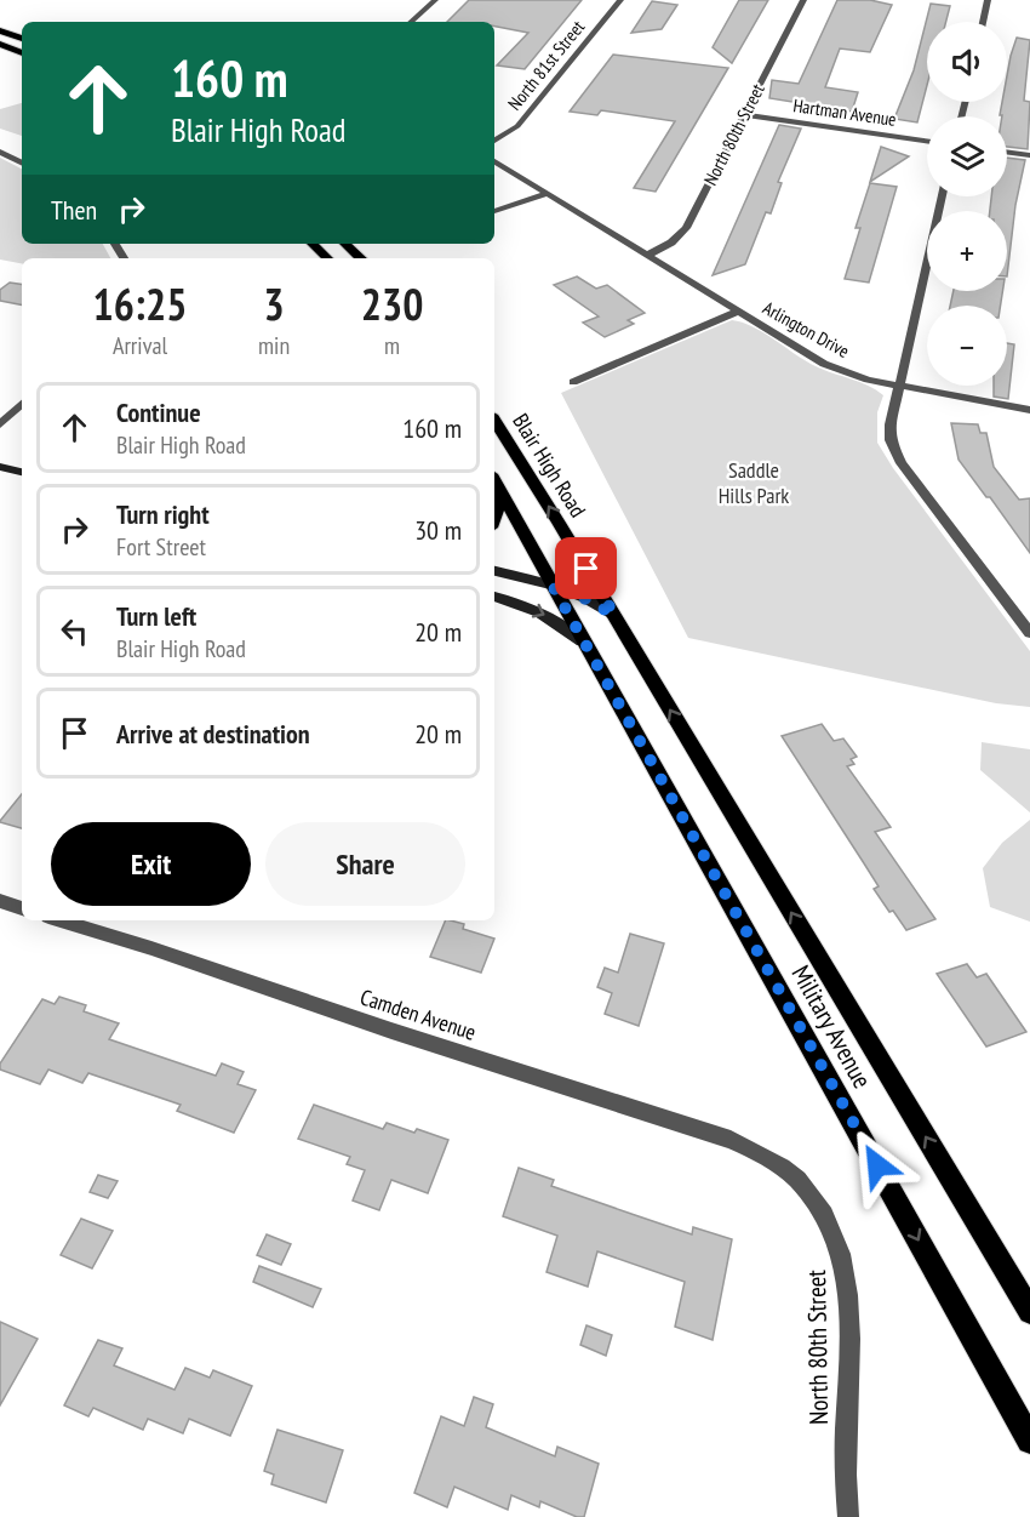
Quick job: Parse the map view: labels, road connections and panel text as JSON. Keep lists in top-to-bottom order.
{
  "streets": {
    "main road": ["Blair High Road", "Military Avenue"],
    "street": [
      "North 81st Street",
      "Hartman Avenue",
      "North 80th Street",
      "Arlington Drive",
      "Camden Avenue"
    ]
  },
  "crossings": [
    ["Hartman Avenue", "North 80th Street"],
    ["North 80th Street", "Arlington Drive"],
    ["North 80th Street", "Camden Avenue"],
    ["Blair High Road", "Military Avenue"]
  ],
  "parks": ["Saddle Hills Park"],
  "page": {
    "map_buttons": ["+", "−"],
    "turn": ["160 m", "Blair High Road"],
    "then": "Then",
    "eta": [
      "16:25",
      "Arrival",
      "3",
      "min",
      "230",
      "m"
    ],
    "list": [
      {
        "name": "Continue",
        "note": "Blair High Road",
        "value": "160 m"
      },
      {
        "name": "Turn right",
        "note": "Fort Street",
        "value": "30 m"
      },
      {
        "name": "Turn left",
        "note": "Blair High Road",
        "value": "20 m"
      },
      {
        "name": "Arrive at destination",
        "value": "20 m"
      }
    ],
    "buttons": ["Exit", "Share"]
  }
}
